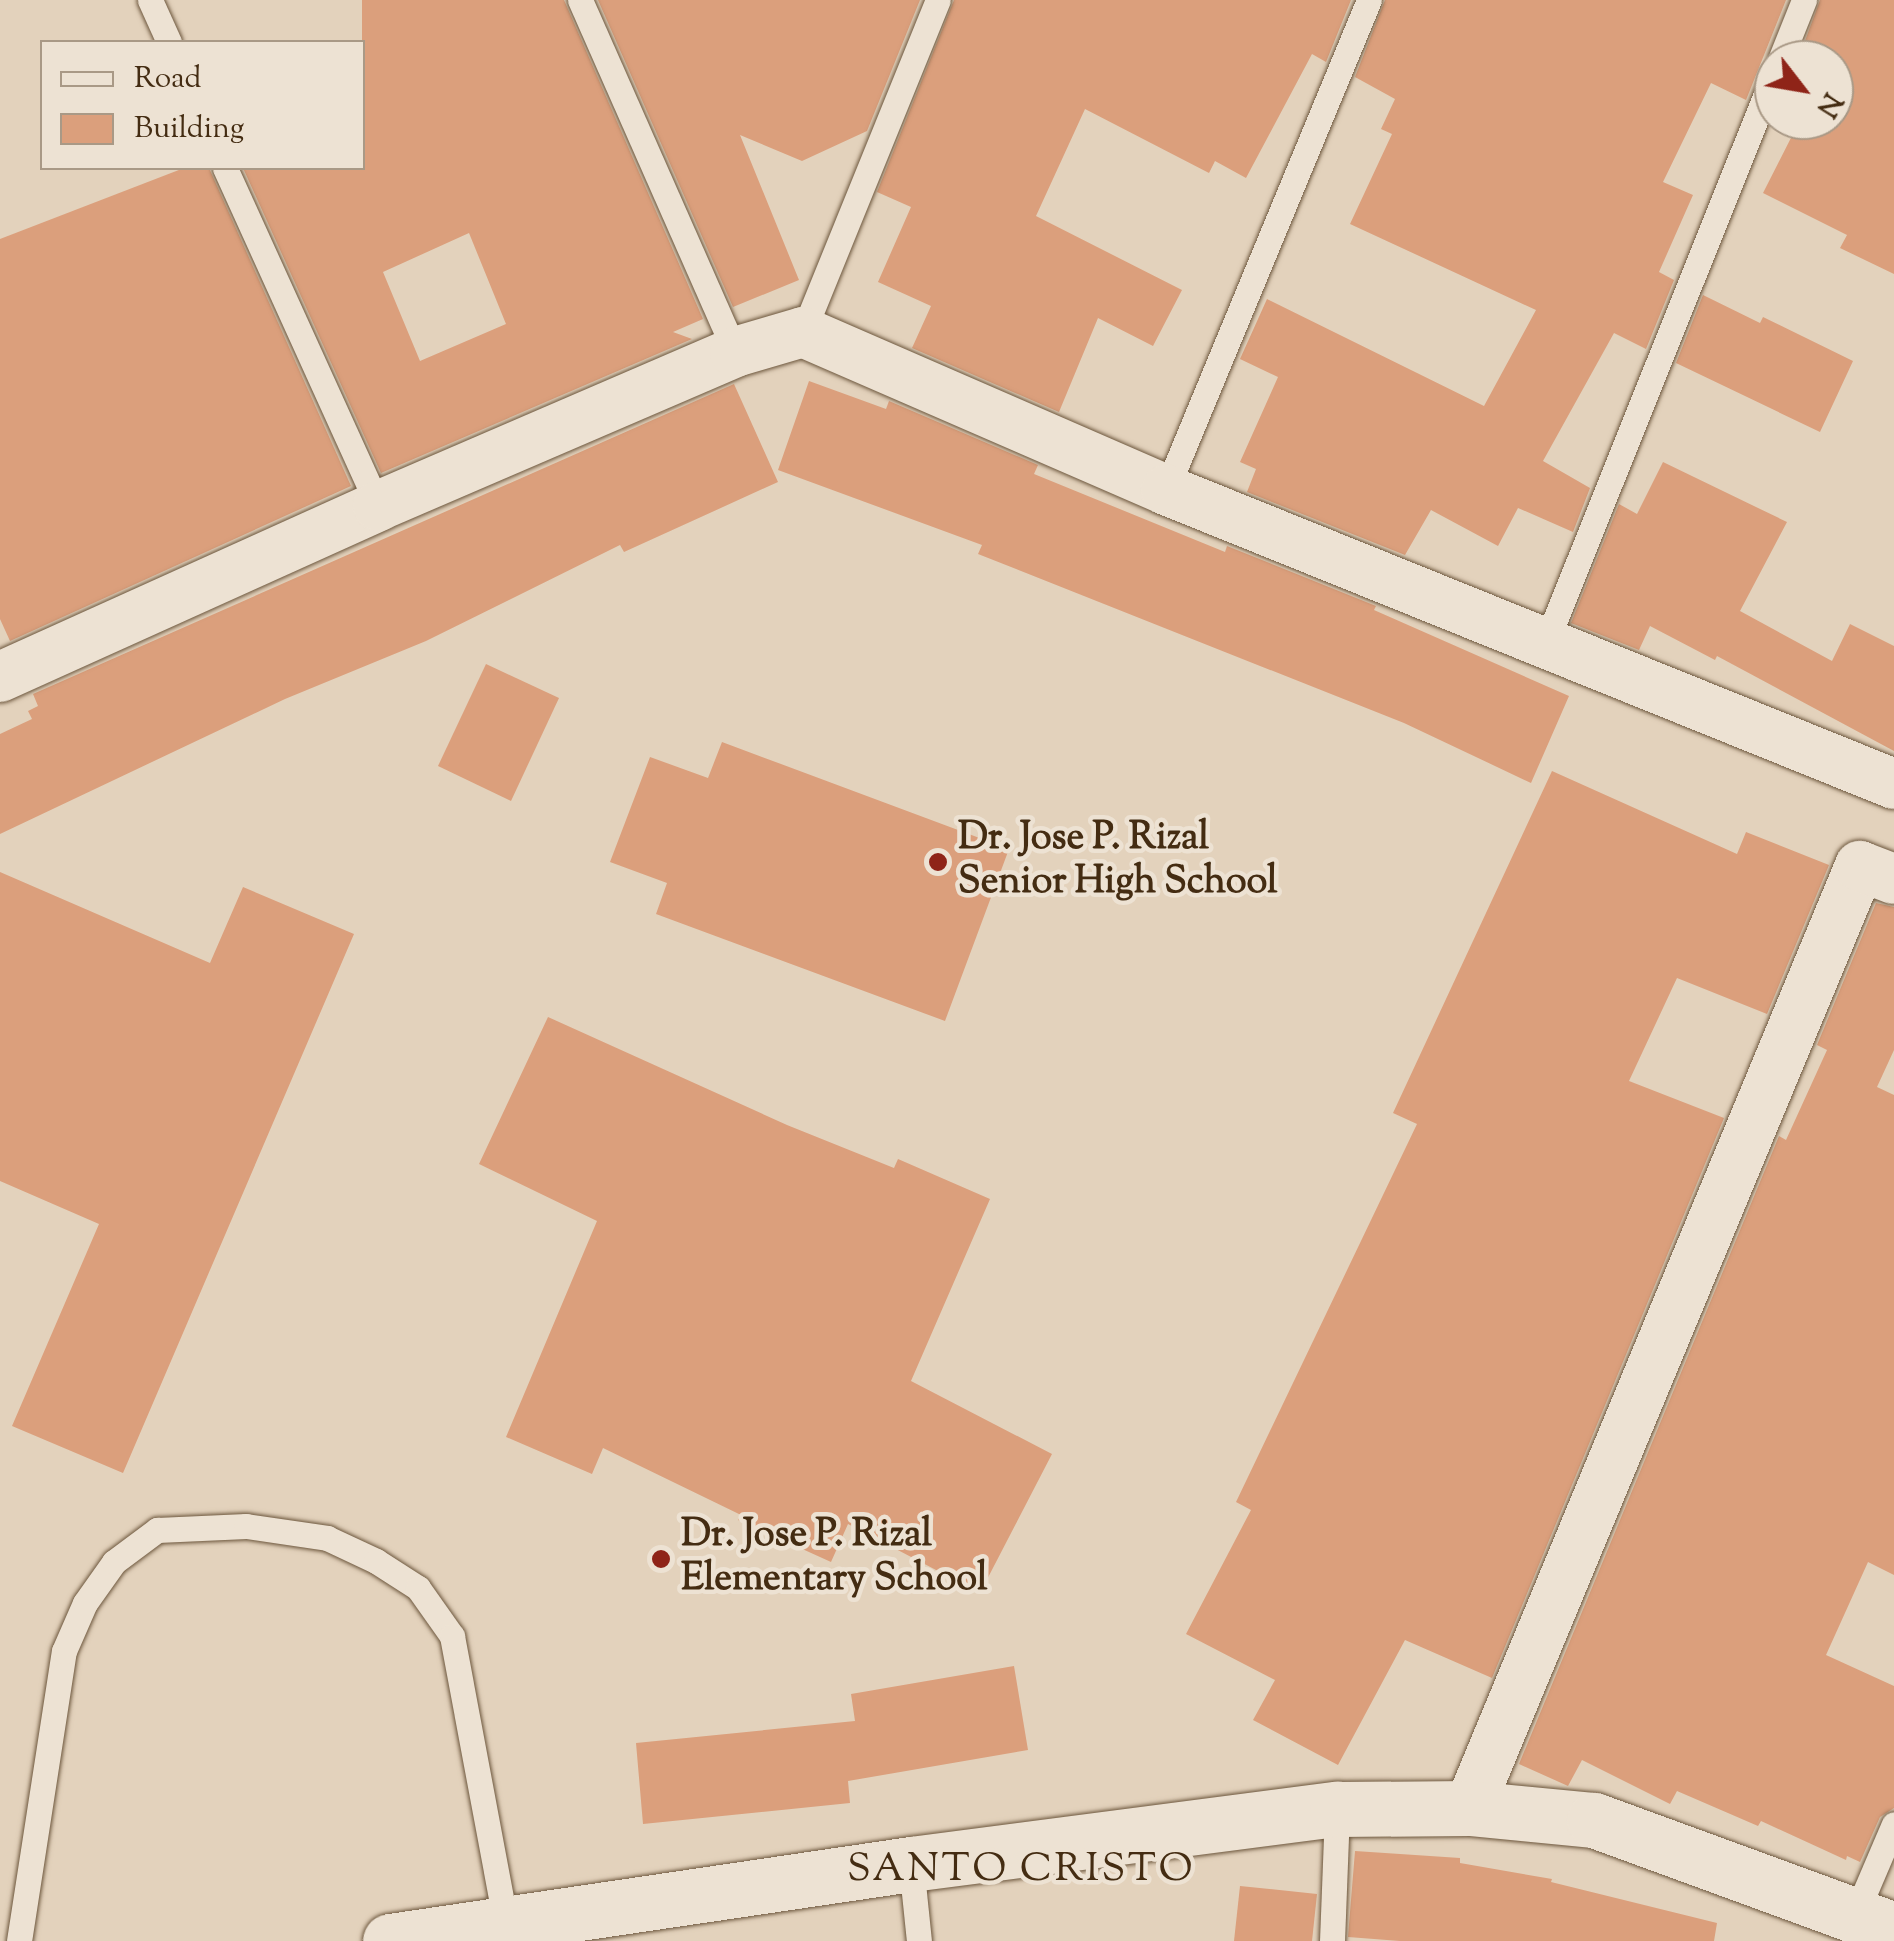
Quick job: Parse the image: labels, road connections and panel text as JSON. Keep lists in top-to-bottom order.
{
  "districts": ["SANTO CRISTO"],
  "places": ["Dr. Jose P. Rizal Senior High School", "Dr. Jose P. Rizal Elementary School"],
  "legend": ["Road", "Building"],
  "north": "bottom right"
}
